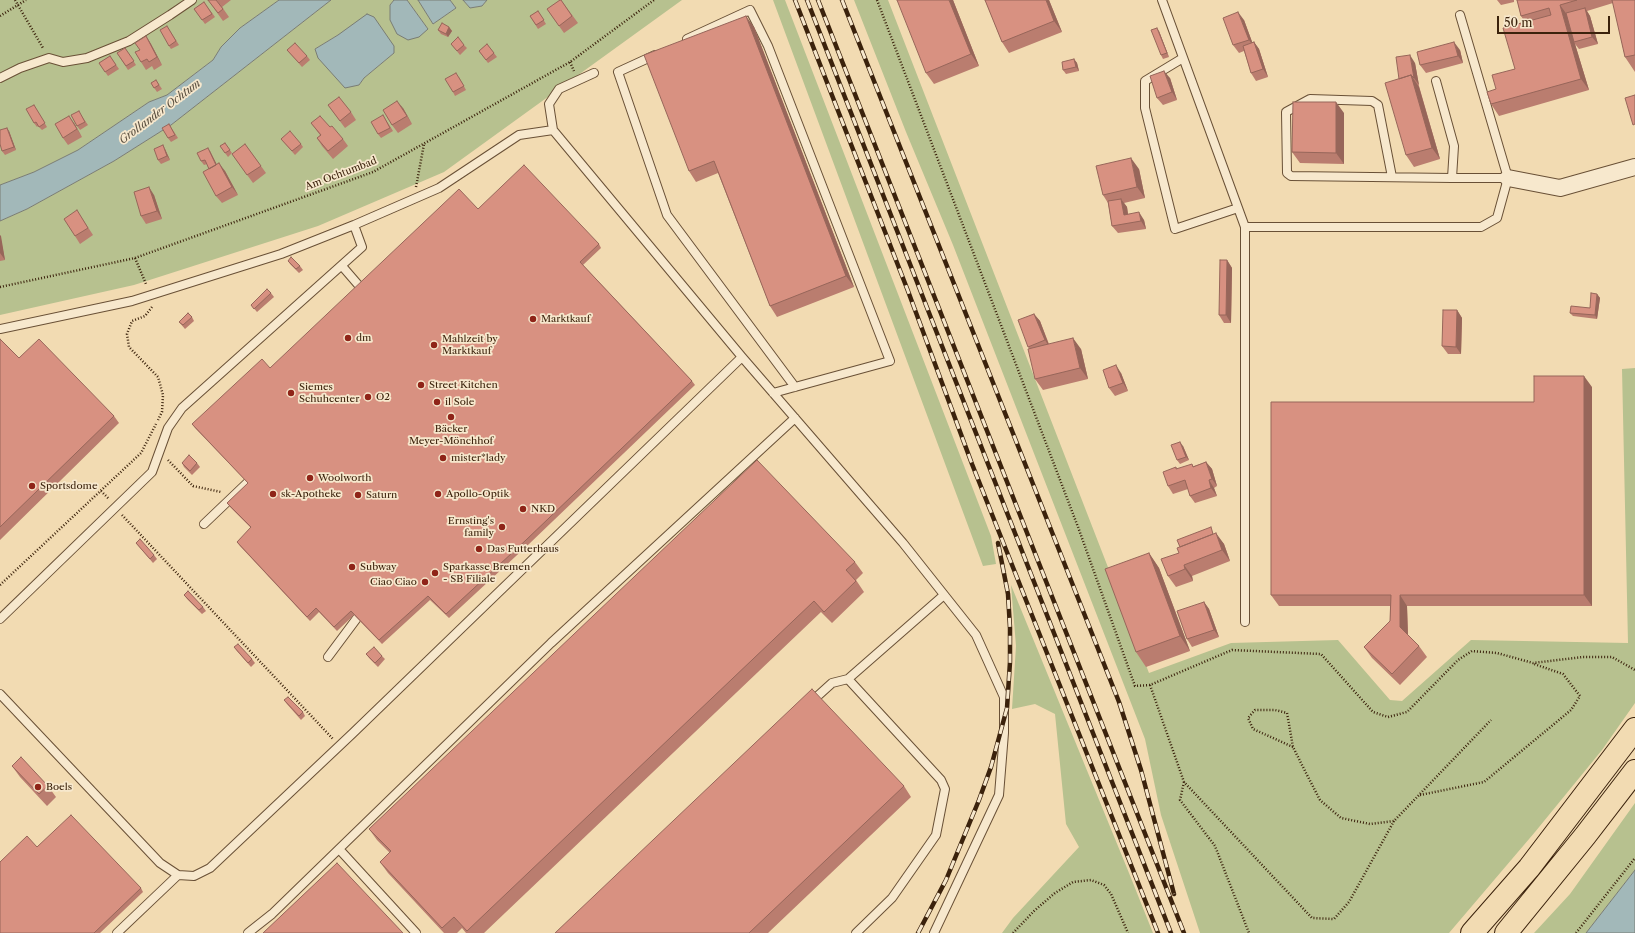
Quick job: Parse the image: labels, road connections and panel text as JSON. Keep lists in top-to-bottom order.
{
  "streets": {
    "path": ["Am Ochtumbad"]
  },
  "water": ["Grollander Ochtum"],
  "places": [
    "Marktkauf",
    "dm",
    "Mahlzeit by Marktkauf",
    "Street Kitchen",
    "Siemes Schuhcenter",
    "O2",
    "il Sole",
    "Bäcker Meyer-Mönchhof",
    "mister*lady",
    "Woolworth",
    "Sportsdome",
    "sk-Apotheke",
    "Apollo-Optik",
    "Saturn",
    "NKD",
    "Ernsting's family",
    "Das Futterhaus",
    "Subway",
    "Sparkasse Bremen - SB Filiale",
    "Ciao Ciao",
    "Boels"
  ],
  "scale_bar": "50 m"
}
